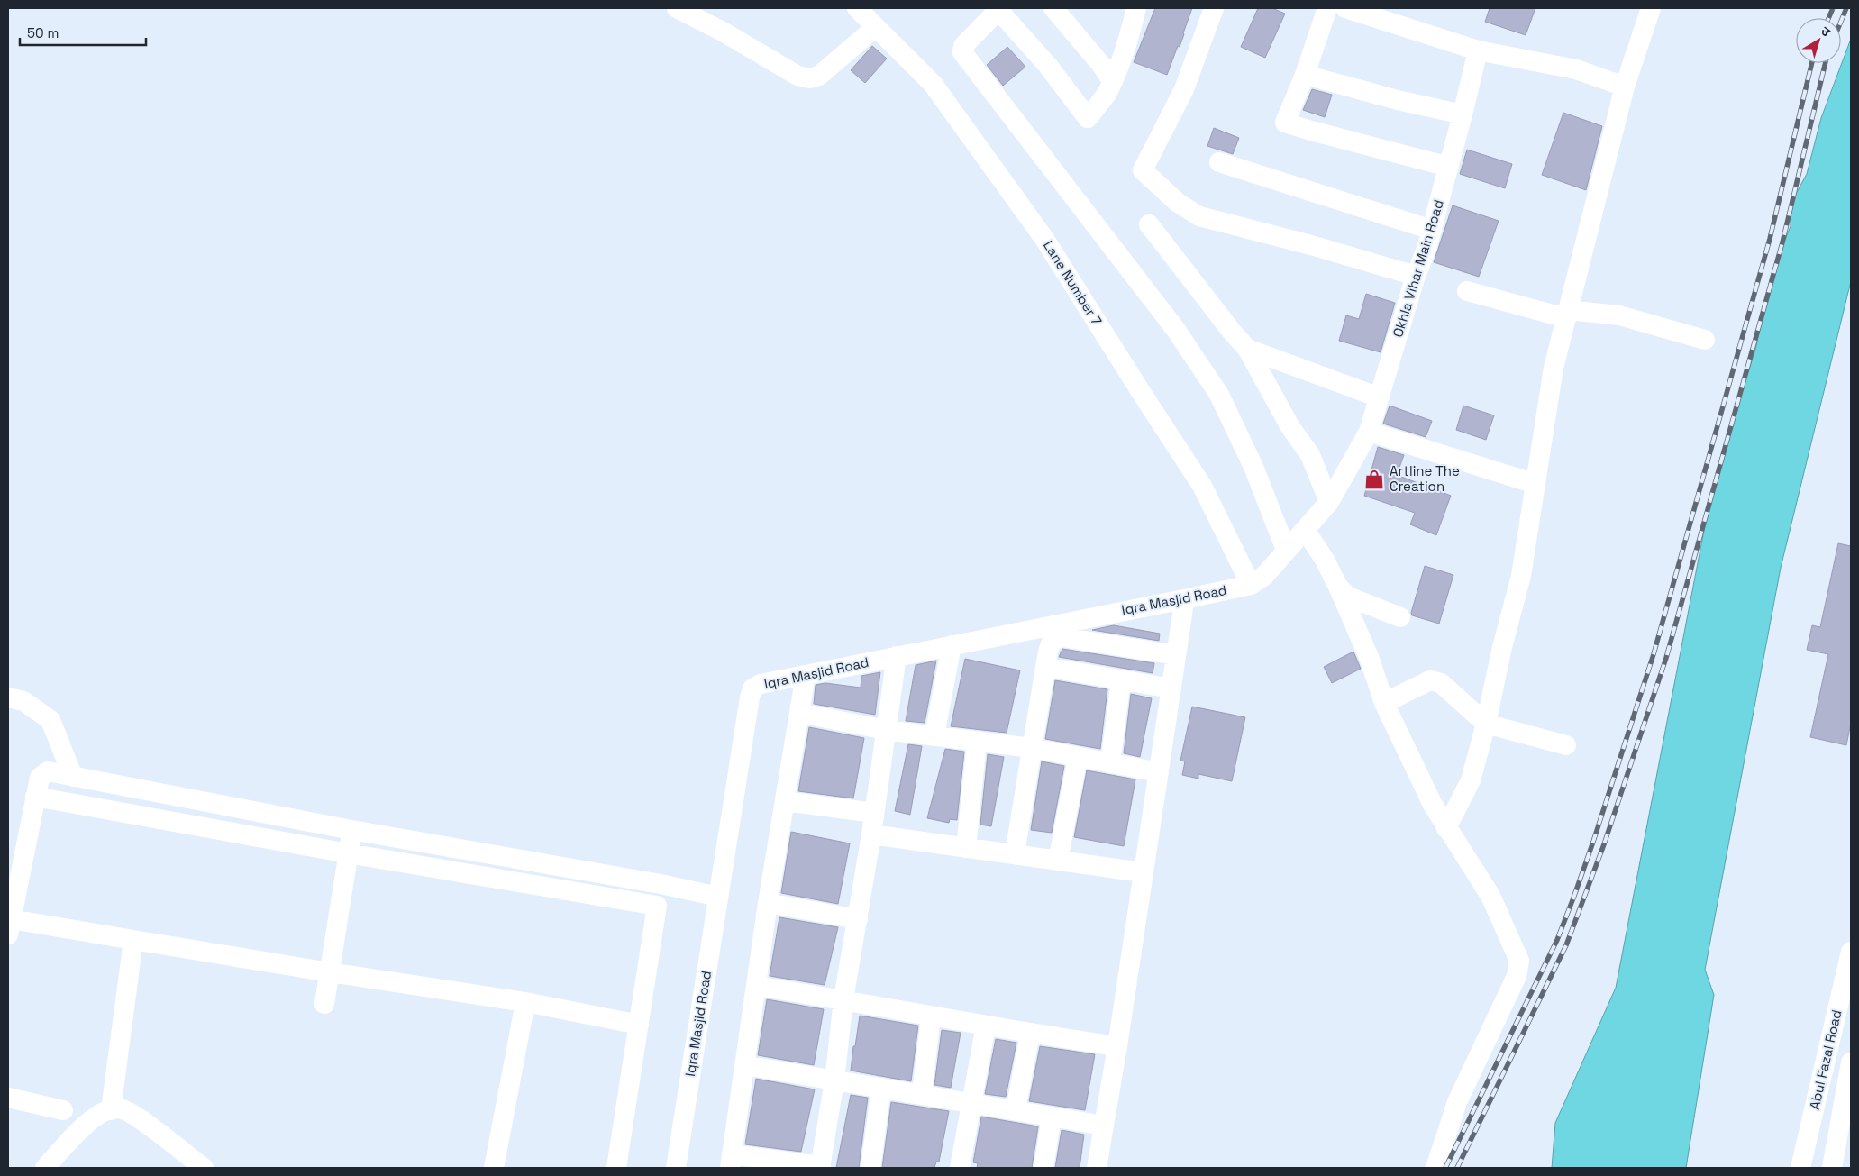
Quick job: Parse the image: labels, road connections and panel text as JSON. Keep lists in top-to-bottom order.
{
  "streets": {
    "street": [
      "Okhla Vihar Main Road",
      "Lane Number 7",
      "Iqra Masjid Road",
      "Abul Fazal Road"
    ]
  },
  "crossings": [
    ["Okhla Vihar Main Road", "Lane Number 7"],
    ["Okhla Vihar Main Road", "Iqra Masjid Road"],
    ["Lane Number 7", "Iqra Masjid Road"]
  ],
  "places": {
    "shop": ["Artline The Creation"]
  },
  "scale_bar": "50 m",
  "north": "top right"
}
